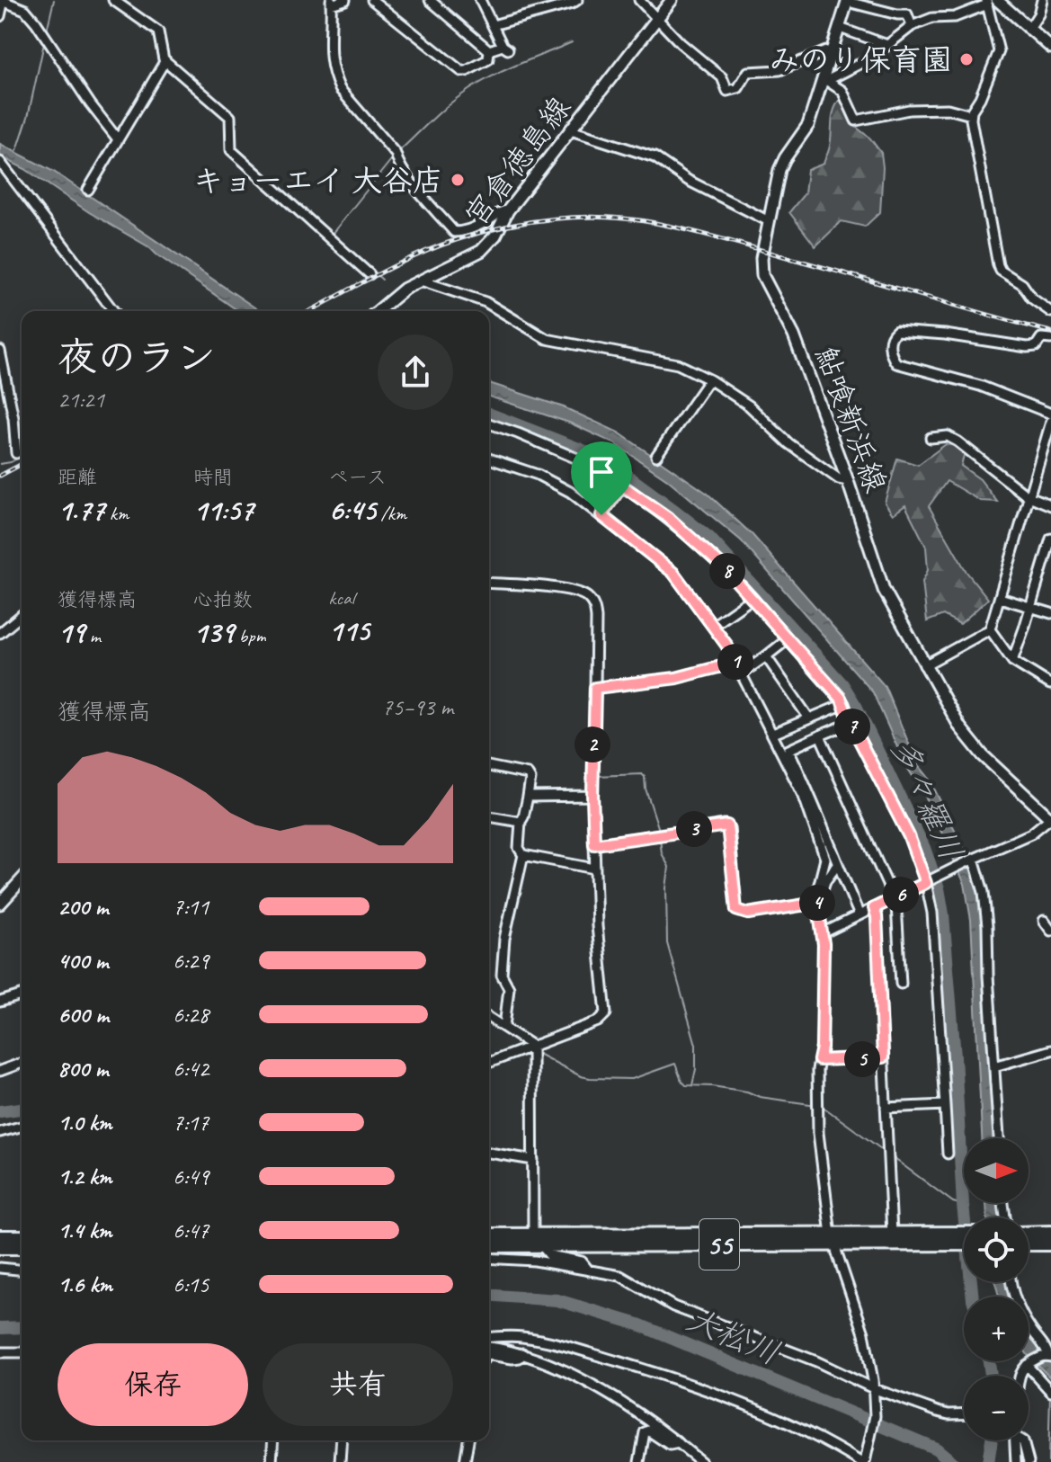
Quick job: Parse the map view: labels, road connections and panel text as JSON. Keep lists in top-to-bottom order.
{
  "streets": {
    "highway": ["55"],
    "main road": ["宮倉徳島線", "鮎喰新浜線"]
  },
  "water": ["多々羅川", "大松川"],
  "places": ["みのり保育園", "キョーエイ 大谷店"],
  "north": "right",
  "page": {
    "heading": ["夜のラン", "21:21"],
    "stats": [
      ["距離", "1.77 km"],
      ["時間", "11:57"],
      ["ペース", "6:45 /km"],
      ["獲得標高", "19 m"],
      ["心拍数", "139 bpm"],
      ["kcal", "115"]
    ],
    "pins": [
      "8",
      "1",
      "7",
      "2",
      "3",
      "6",
      "4",
      "5"
    ],
    "chart": ["獲得標高", "75–93 m"],
    "list": [
      {
        "name": "200 m",
        "note": "7:11"
      },
      {
        "name": "400 m",
        "note": "6:29"
      },
      {
        "name": "600 m",
        "note": "6:28"
      },
      {
        "name": "800 m",
        "note": "6:42"
      },
      {
        "name": "1.0 km",
        "note": "7:17"
      },
      {
        "name": "1.2 km",
        "note": "6:49"
      },
      {
        "name": "1.4 km",
        "note": "6:47"
      },
      {
        "name": "1.6 km",
        "note": "6:15"
      }
    ],
    "map_buttons": ["+", "−"],
    "buttons": ["保存", "共有"]
  }
}
